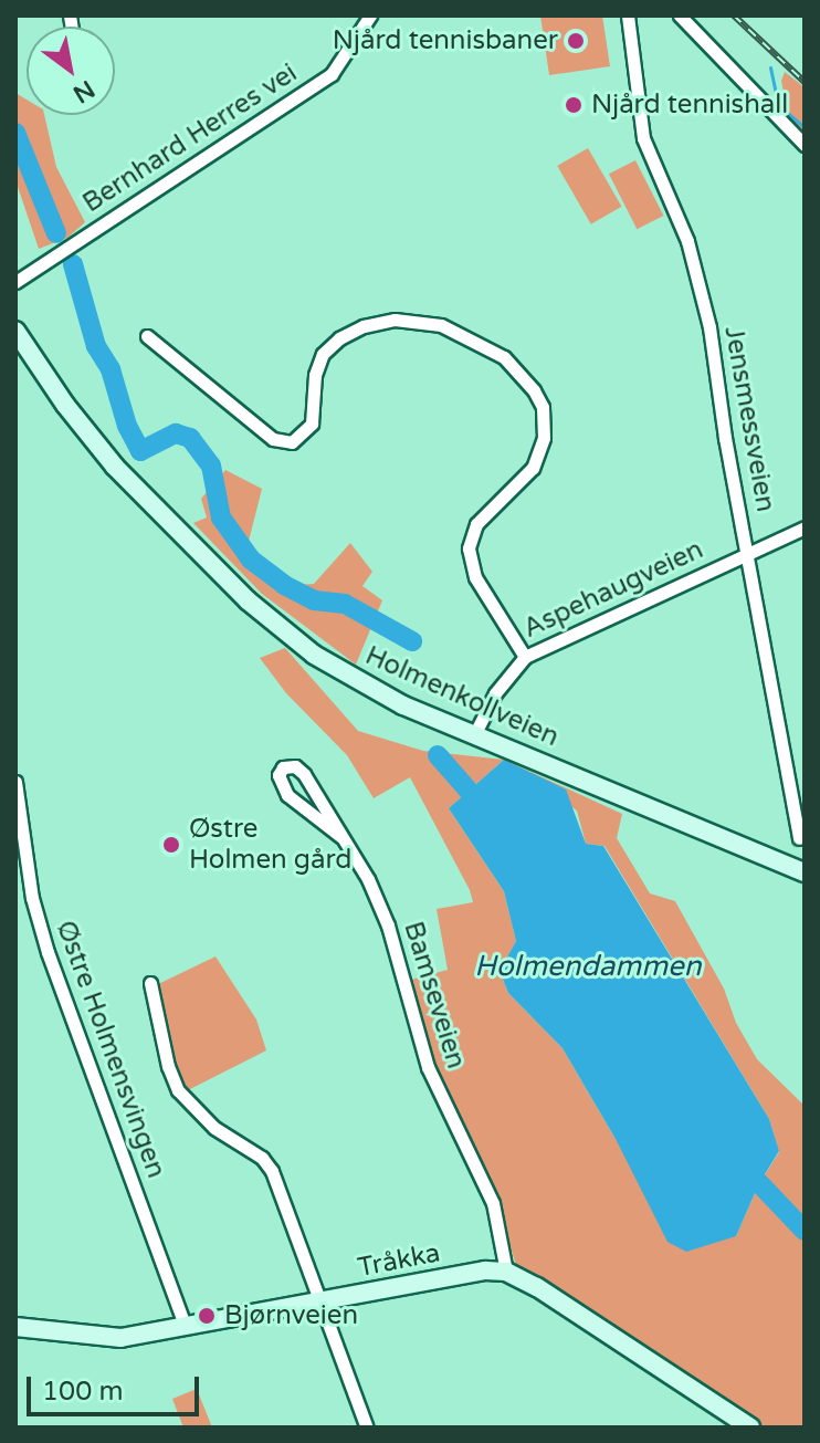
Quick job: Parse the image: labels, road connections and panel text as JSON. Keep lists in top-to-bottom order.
{
  "streets": {
    "main road": ["Holmenkollveien", "Tråkka"],
    "street": [
      "Bernhard Herres vei",
      "Jensmessveien",
      "Aspehaugveien",
      "Bamseveien",
      "Østre Holmensvingen"
    ]
  },
  "crossings": [
    ["Jensmessveien", "Aspehaugveien"],
    ["Aspehaugveien", "Holmenkollveien"],
    ["Bamseveien", "Tråkka"],
    ["Østre Holmensvingen", "Tråkka"]
  ],
  "water": ["Holmendammen"],
  "places": [
    "Njård tennisbaner",
    "Njård tennishall",
    "Østre Holmen gård",
    "Bjørnveien"
  ],
  "scale_bar": "100 m",
  "north": "bottom right"
}
